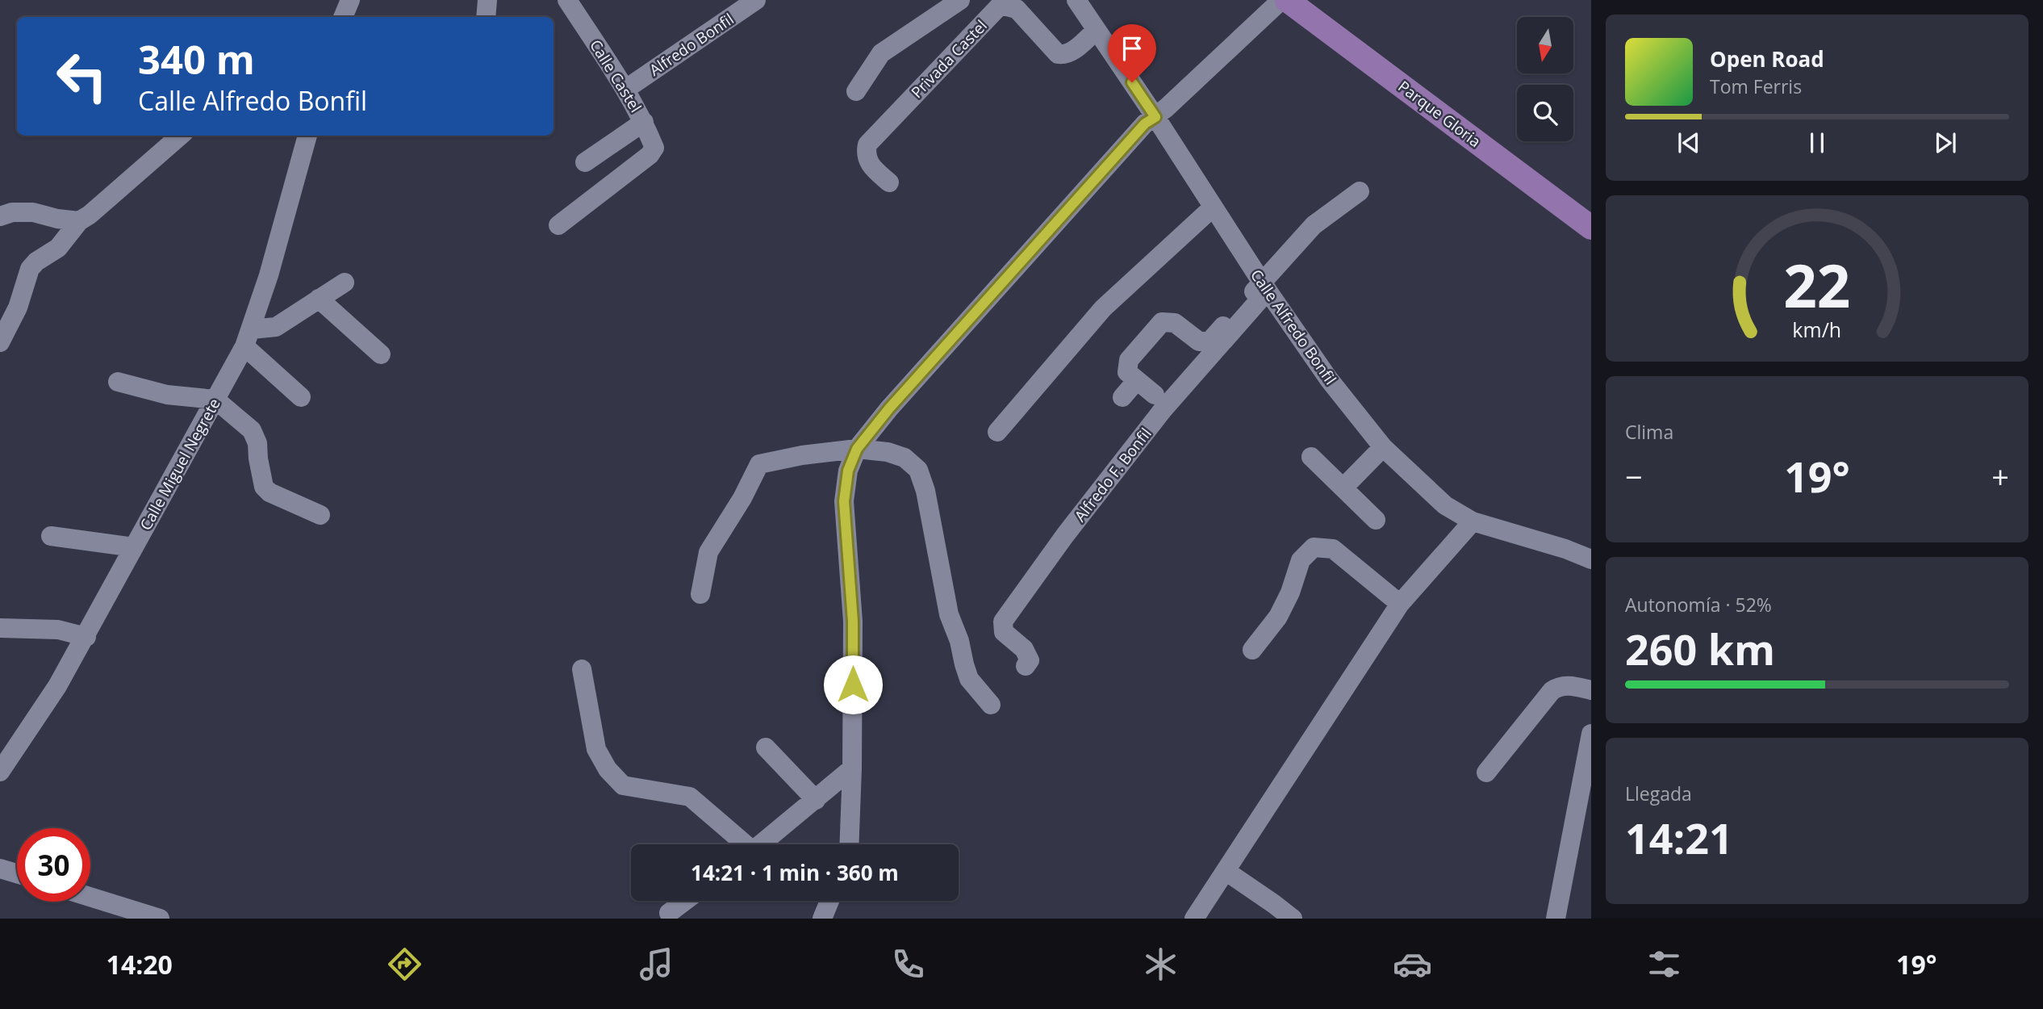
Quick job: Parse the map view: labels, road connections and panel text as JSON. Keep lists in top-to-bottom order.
{
  "streets": {
    "main road": ["Parque Gloria"],
    "street": [
      "Alfredo Bonfil",
      "Privada Castel",
      "Calle Castel",
      "Calle Alfredo Bonfil",
      "Calle Miguel Negrete",
      "Alfredo F. Bonfil"
    ]
  },
  "crossings": [
    ["Alfredo Bonfil", "Calle Castel"],
    ["Privada Castel", "Calle Alfredo Bonfil"],
    ["Calle Alfredo Bonfil", "Alfredo F. Bonfil"]
  ],
  "north": "bottom",
  "page": {
    "turn": ["340 m", "Calle Alfredo Bonfil"],
    "song": ["Open Road", "Tom Ferris"],
    "tile": [
      "Clima",
      ["Autonomía · 52%", "260 km"],
      ["Llegada", "14:21"]
    ],
    "heat": ["−", "19°", "+"],
    "limit": "30",
    "trip": "14:21 · 1 min · 360 m",
    "tabs": ["14:20", "19°"],
    "gauge": ["22", "km/h"]
  }
}
